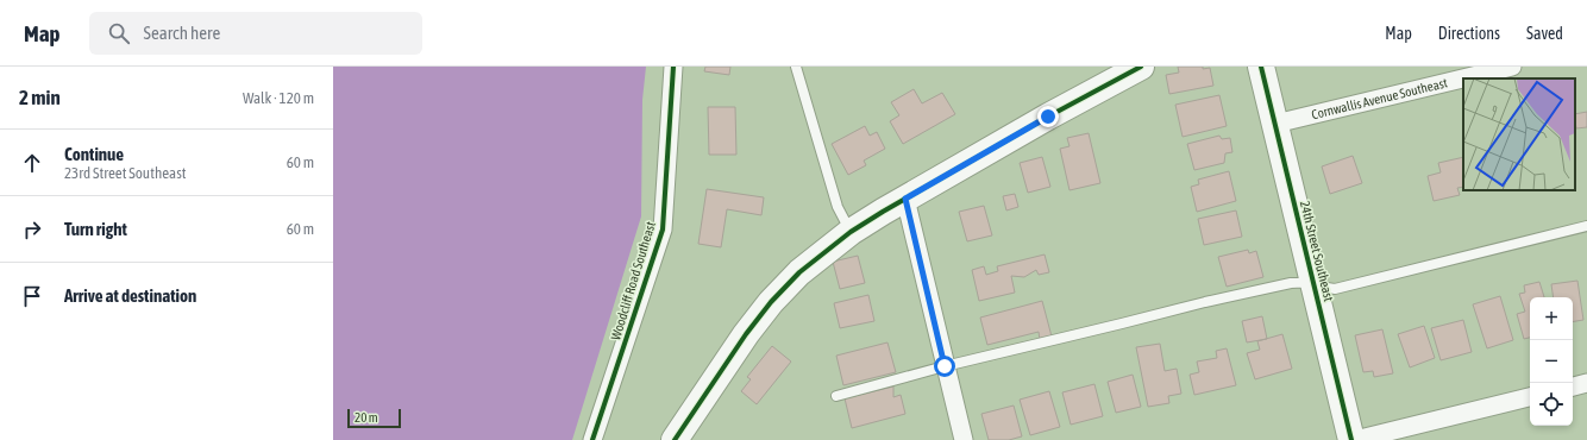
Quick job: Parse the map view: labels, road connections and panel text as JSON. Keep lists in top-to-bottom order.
{
  "streets": {
    "street": ["Cornwallis Avenue Southeast", "24th Street Southeast", "Woodcliff Road Southeast"]
  },
  "crossings": [
    ["Cornwallis Avenue Southeast", "24th Street Southeast"]
  ],
  "scale_bar": "20 m",
  "page": {
    "header": "Map",
    "search": "Search here",
    "nav": ["Map", "Directions", "Saved"],
    "heading": ["2 min", "Walk · 120 m"],
    "list": [
      ["Continue", "23rd Street Southeast", "60 m"],
      ["Turn right", "60 m"],
      "Arrive at destination"
    ],
    "map_buttons": ["+", "−"],
    "scale": "20 m"
  }
}
